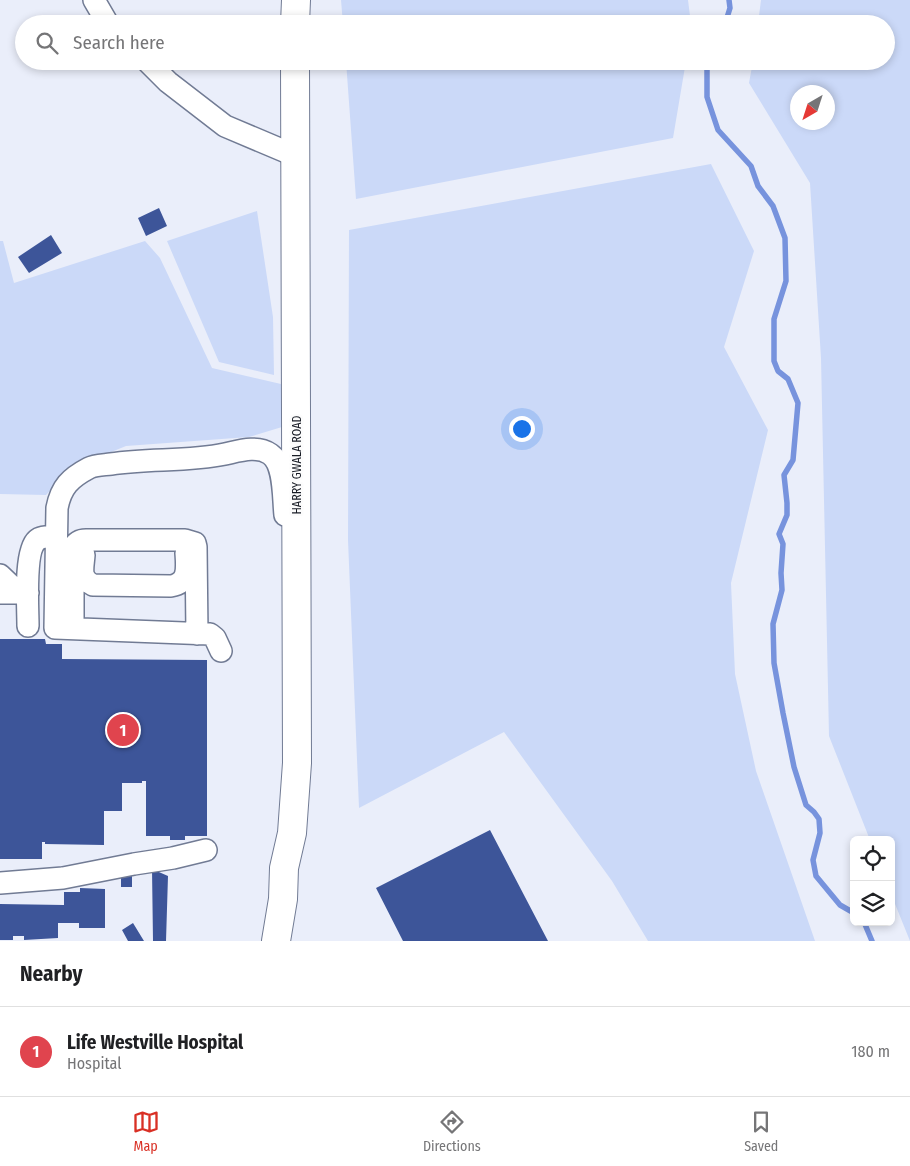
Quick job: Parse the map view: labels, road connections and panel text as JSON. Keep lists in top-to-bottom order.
{
  "streets": {
    "main road": ["HARRY GWALA ROAD"]
  },
  "north": "bottom left",
  "page": {
    "search": "Search here",
    "pins": "1",
    "heading": "Nearby",
    "list": [
      {
        "mark": "1",
        "name": "Life Westville Hospital",
        "note": "Hospital",
        "value": "180 m"
      }
    ],
    "nav": ["Map", "Directions", "Saved"]
  }
}
